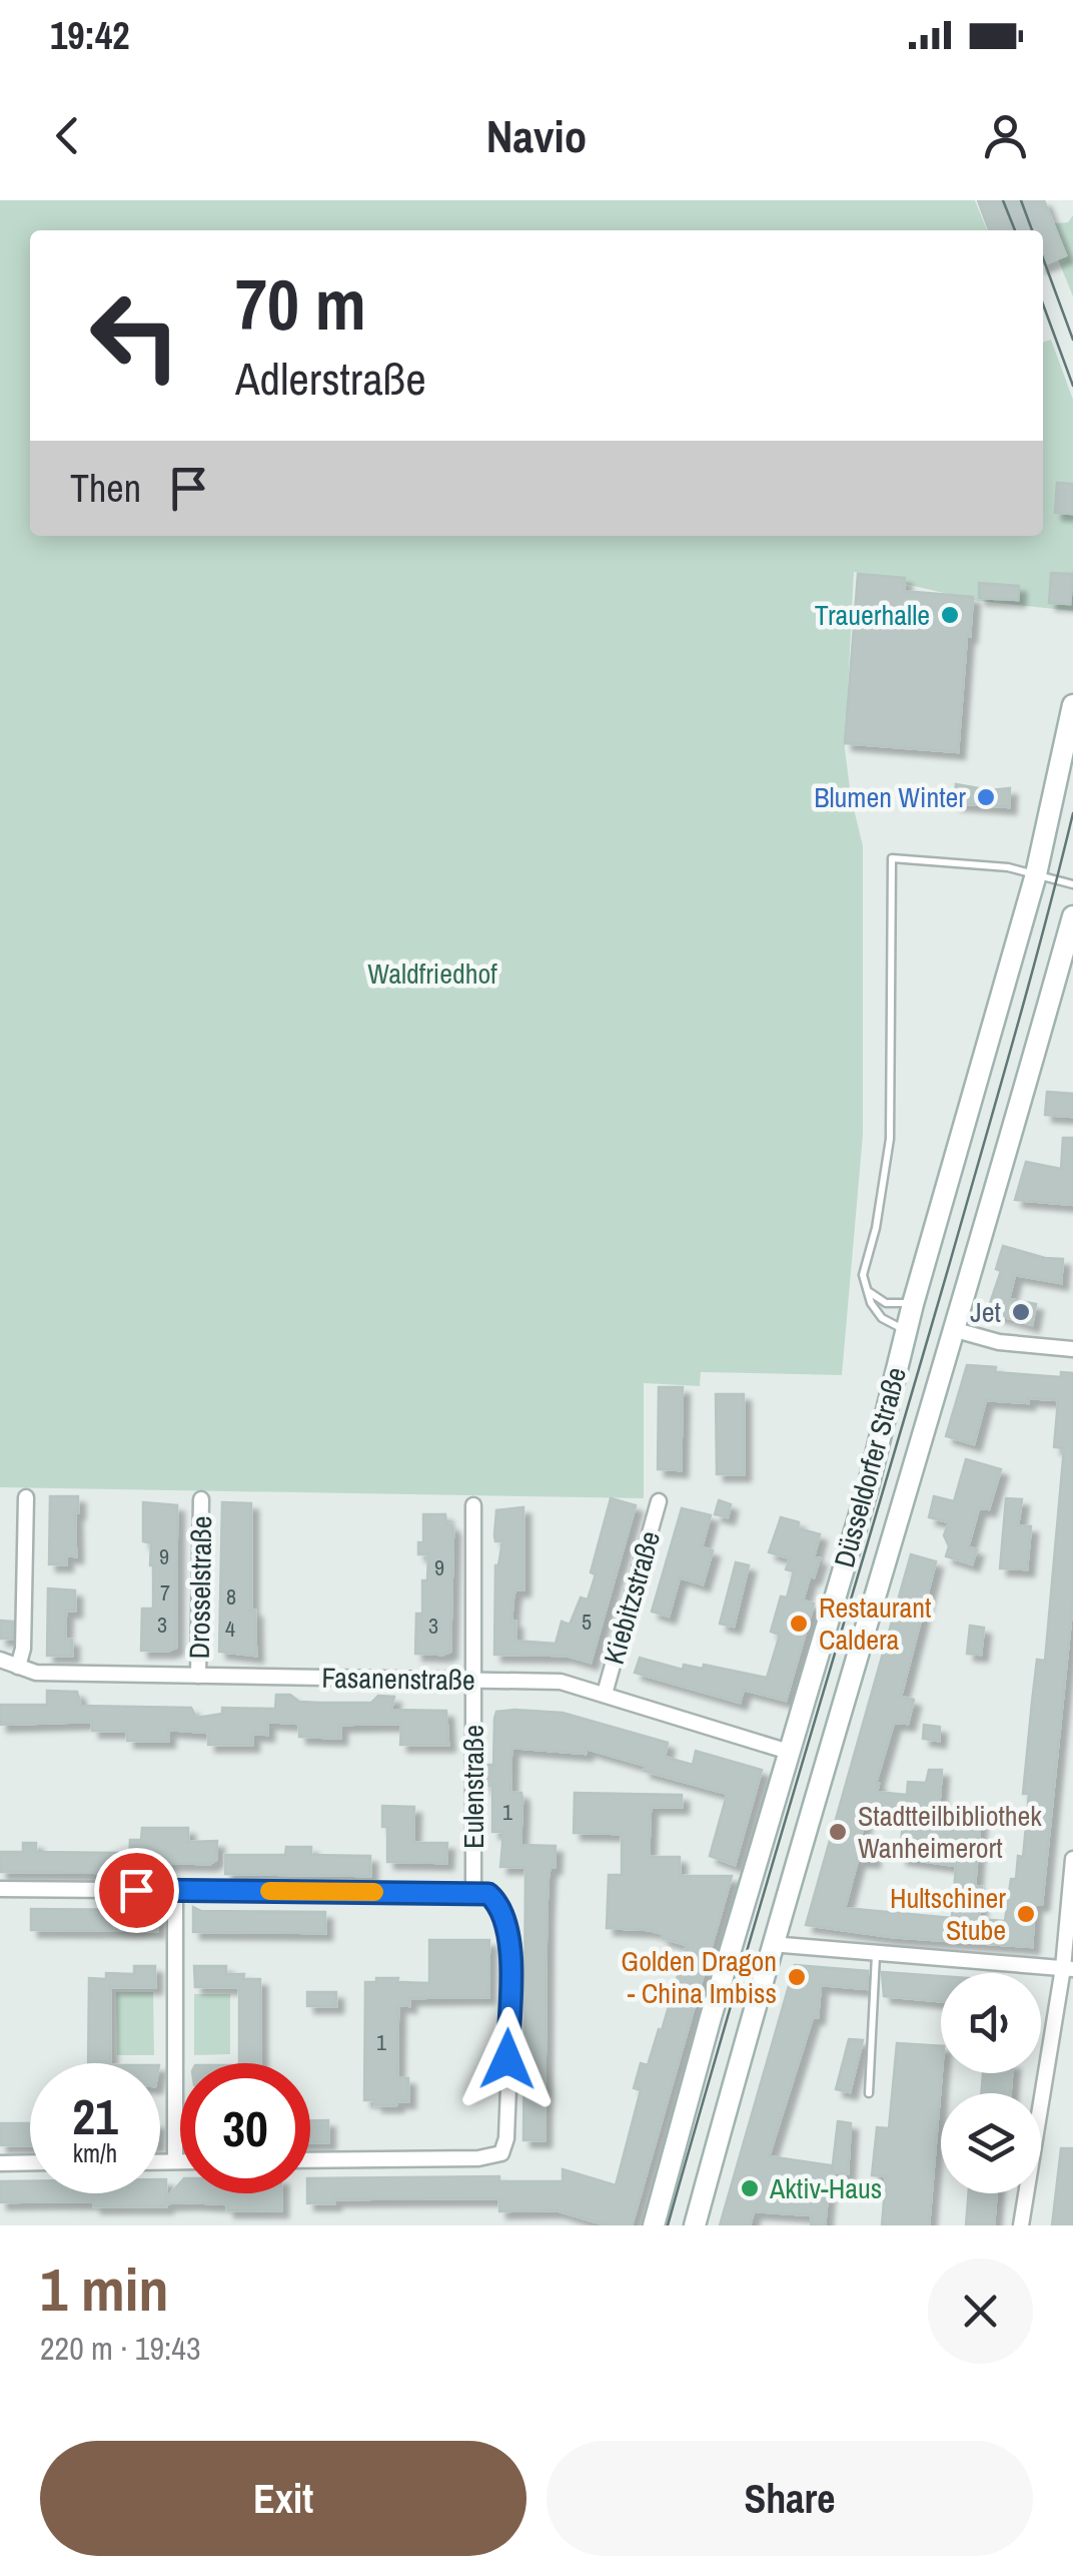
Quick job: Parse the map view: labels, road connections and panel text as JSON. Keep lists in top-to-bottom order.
{
  "streets": {
    "main road": ["Düsseldorfer Straße"],
    "street": [
      "Drosselstraße",
      "Kiebitzstraße",
      "Fasanenstraße",
      "Eulenstraße"
    ]
  },
  "crossings": [
    ["Düsseldorfer Straße", "Fasanenstraße"],
    ["Drosselstraße", "Fasanenstraße"],
    ["Kiebitzstraße", "Fasanenstraße"],
    ["Fasanenstraße", "Eulenstraße"]
  ],
  "parks": ["Waldfriedhof"],
  "places": [
    "Trauerhalle",
    "Blumen Winter",
    "Jet",
    "Restaurant Caldera",
    "Stadtteilbibliothek Wanheimerort",
    "Hultschiner Stube",
    "Golden Dragon - China Imbiss",
    "Aktiv-Haus"
  ],
  "house_numbers": [
    "9",
    "9",
    "7",
    "8",
    "5",
    "3",
    "3",
    "4",
    "1",
    "1"
  ],
  "page": {
    "status": "19:42",
    "header": "Navio",
    "turn": ["70 m", "Adlerstraße"],
    "then": "Then",
    "speed": "21 km/h",
    "limit": "30",
    "heading": ["1 min", "220 m · 19:43"],
    "buttons": ["Exit", "Share"]
  }
}
